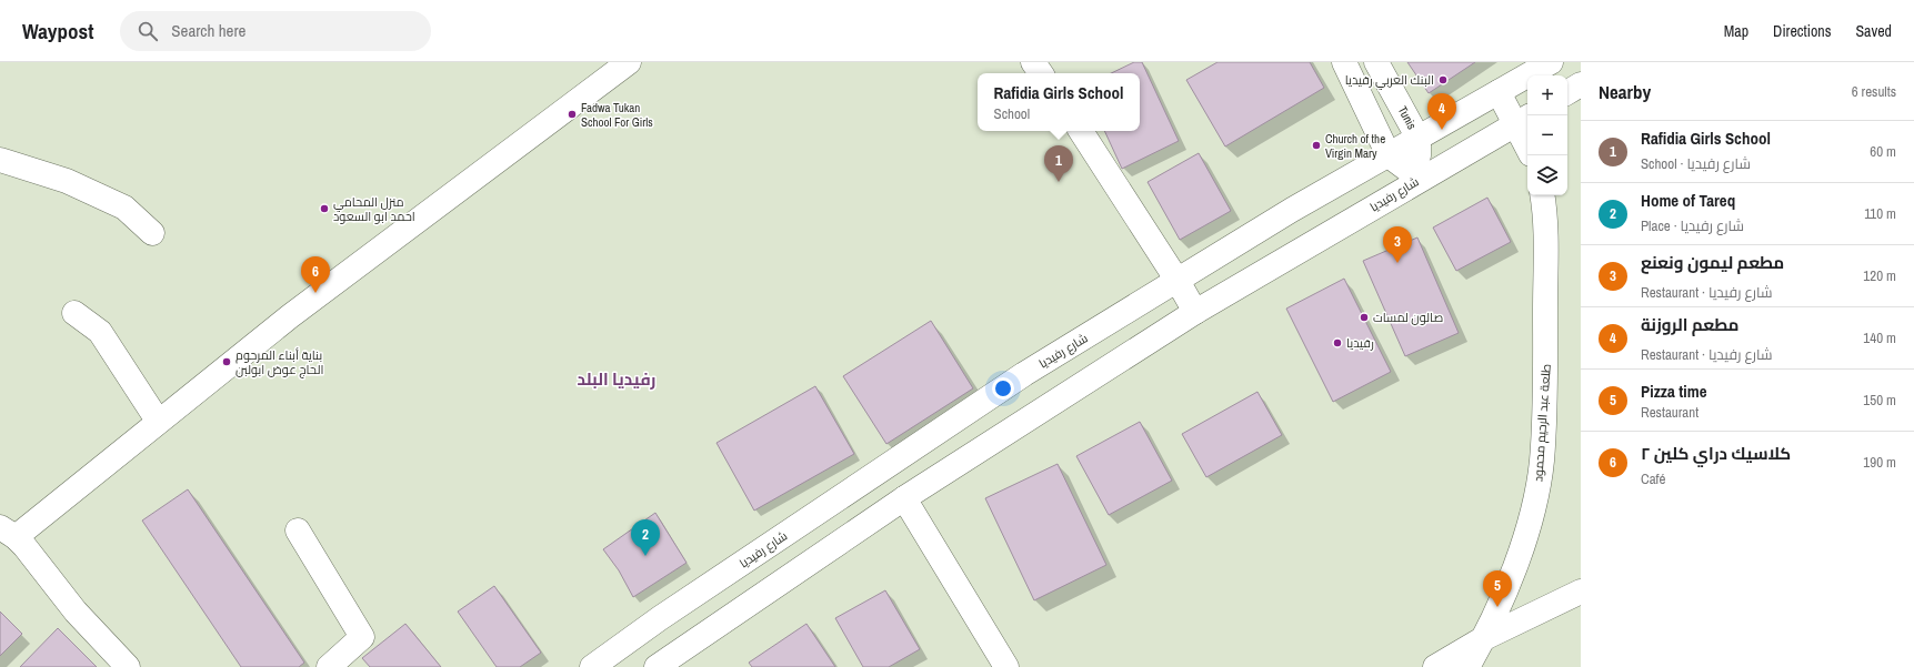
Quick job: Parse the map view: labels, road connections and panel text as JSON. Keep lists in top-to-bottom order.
{
  "streets": {
    "street": ["Tunis", "شارع رفيديا", "طلعة عبد الرحيم محمود"]
  },
  "crossings": [
    ["Tunis", "شارع رفيديا"]
  ],
  "districts": ["رفيديا البلد"],
  "places": [
    "البنك العربي رفيديا",
    "Fadwa Tukan School For Girls",
    "Church of the Virgin Mary",
    "منزل المحامي احمد ابو السعود",
    "صالون لمسات",
    "رفيديا",
    "بناية أبناء المرحوم الحاج عوض ابولبن"
  ],
  "page": {
    "header": "Waypost",
    "search": "Search here",
    "nav": ["Map", "Directions", "Saved"],
    "heading": ["Nearby", "6 results"],
    "popup": ["Rafidia Girls School", "School"],
    "map_buttons": ["+", "−"],
    "pins": [
      "4",
      "1",
      "3",
      "6",
      "2",
      "5"
    ],
    "list": [
      {
        "mark": "1",
        "name": "Rafidia Girls School",
        "note": "School · شارع رفيديا",
        "value": "60 m"
      },
      {
        "mark": "2",
        "name": "Home of Tareq",
        "note": "Place · شارع رفيديا",
        "value": "110 m"
      },
      {
        "mark": "3",
        "name": "مطعم ليمون ونعنع",
        "note": "Restaurant · شارع رفيديا",
        "value": "120 m"
      },
      {
        "mark": "4",
        "name": "مطعم الروزنة",
        "note": "Restaurant · شارع رفيديا",
        "value": "140 m"
      },
      {
        "mark": "5",
        "name": "Pizza time",
        "note": "Restaurant",
        "value": "150 m"
      },
      {
        "mark": "6",
        "name": "كلاسيك دراي كلين ٢",
        "note": "Café",
        "value": "190 m"
      }
    ]
  }
}
